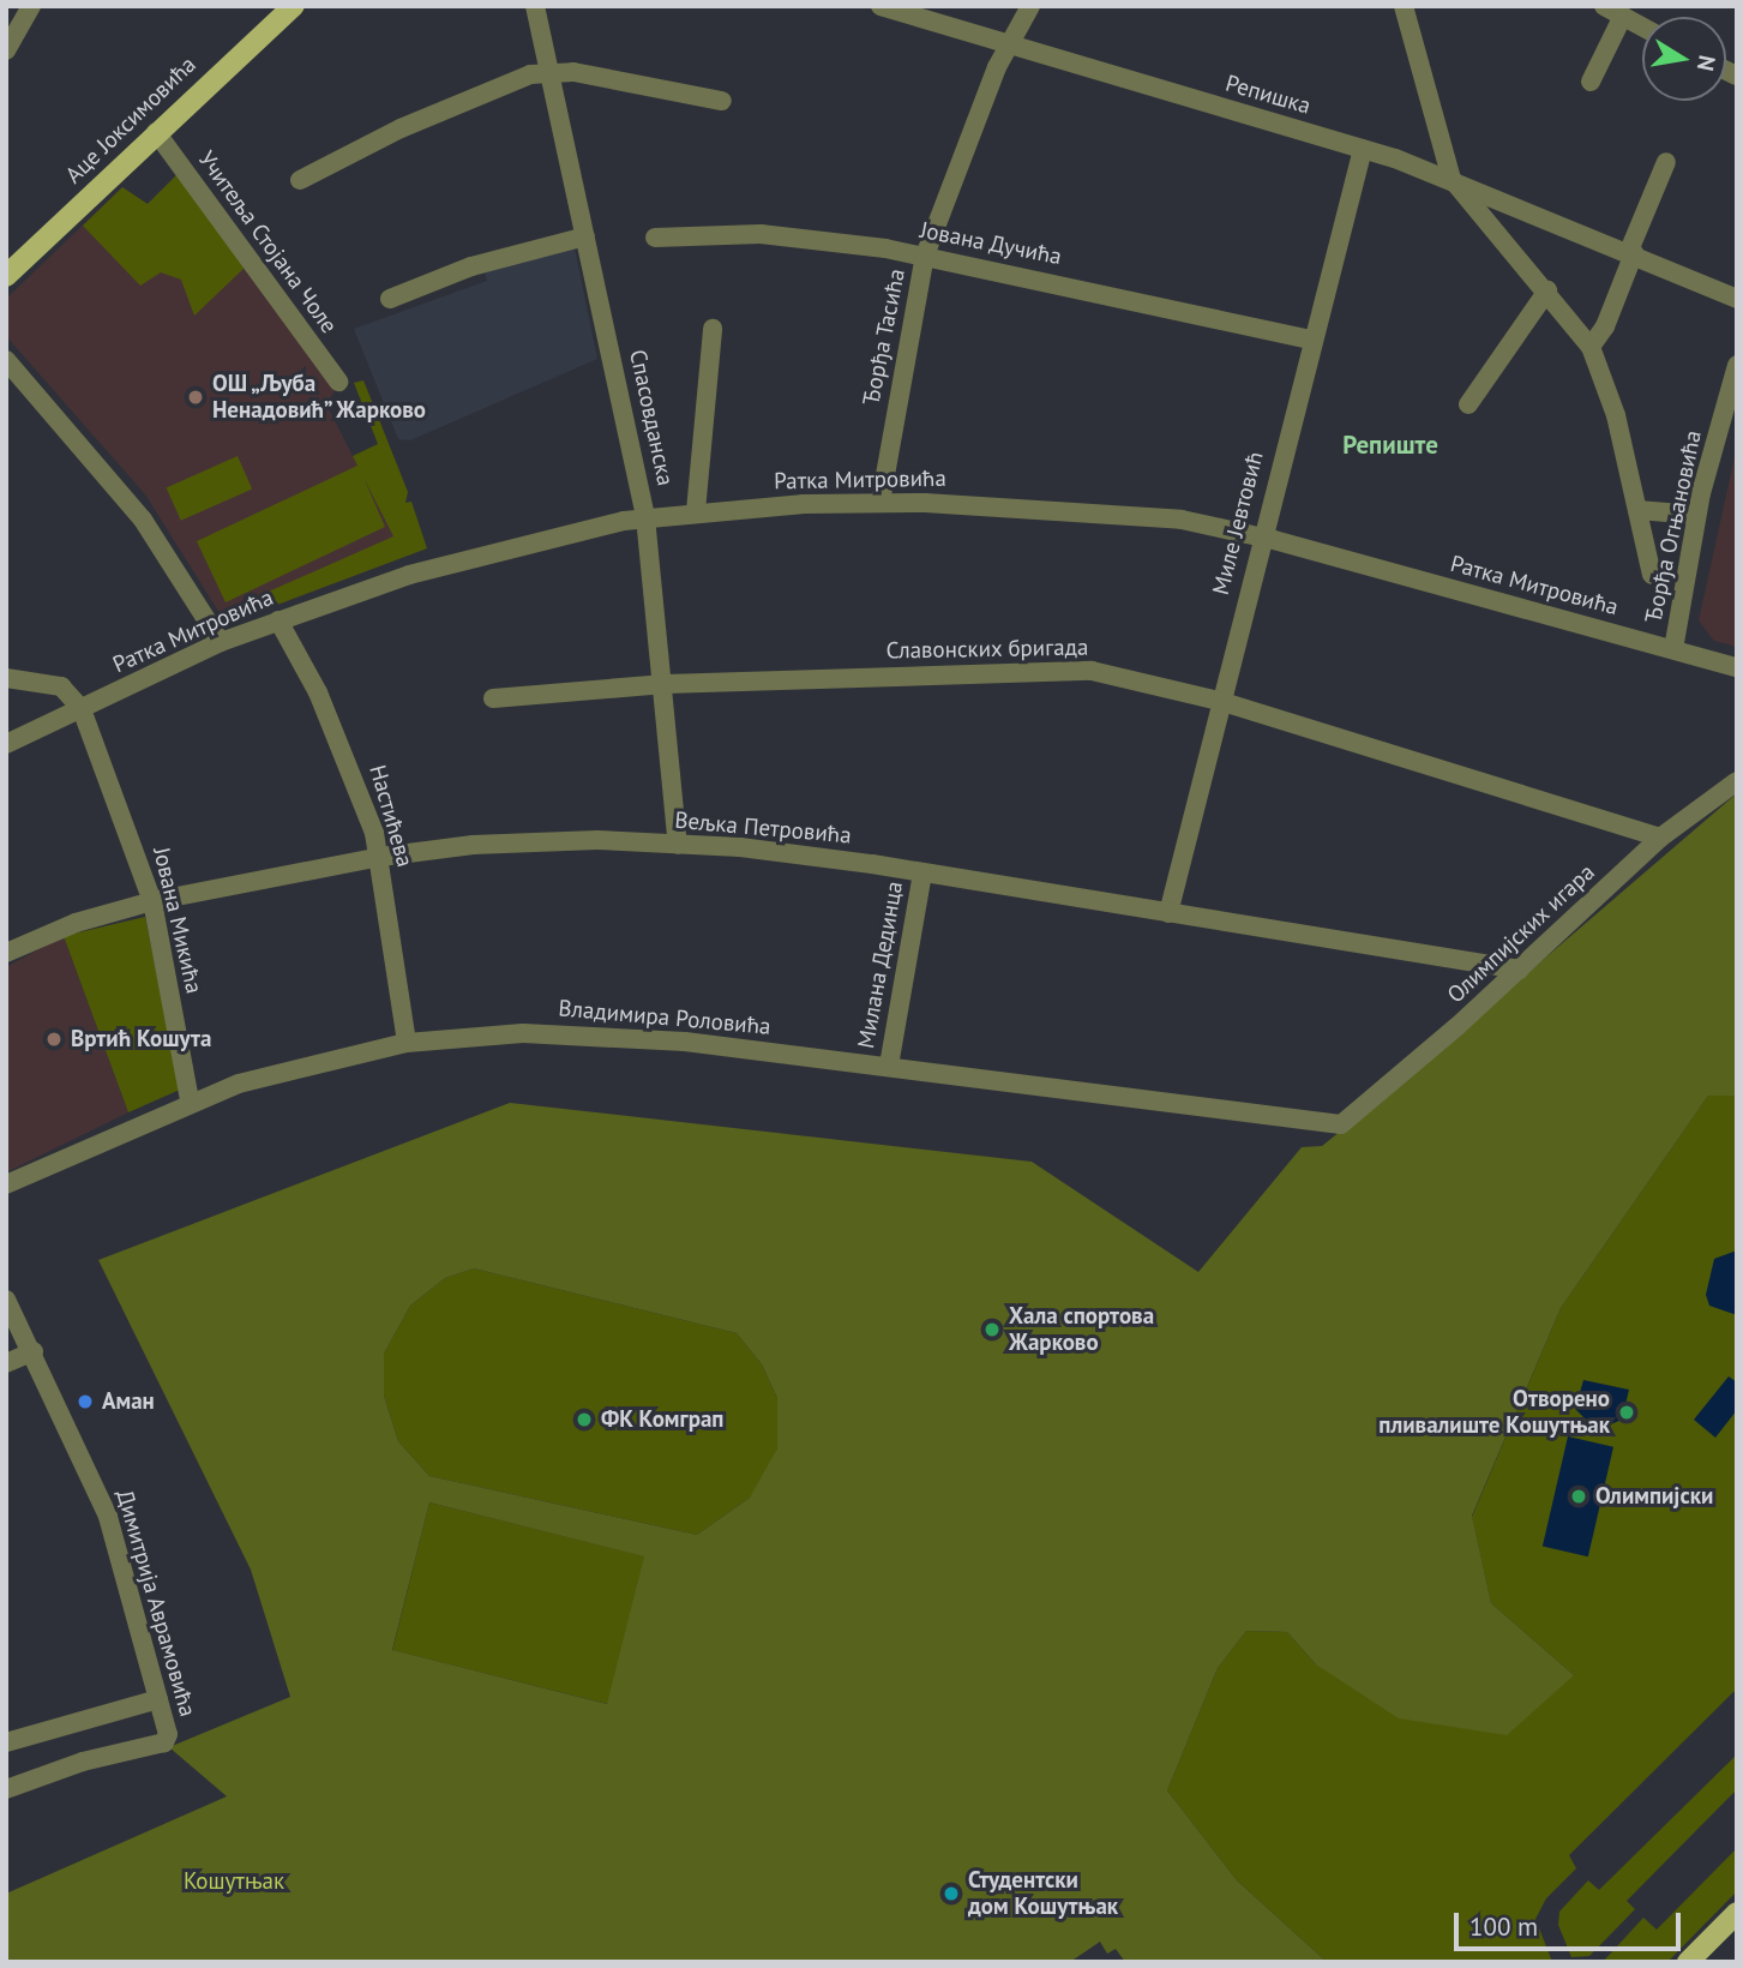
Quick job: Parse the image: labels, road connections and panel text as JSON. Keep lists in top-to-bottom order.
{
  "streets": {
    "main road": ["Аце Јоксимовића"],
    "street": [
      "Репишка",
      "Учитеља Стојана Чоле",
      "Јована Дучића",
      "Ђорђа Тасића",
      "Спасовданска",
      "Ратка Митровића",
      "Миле Јевтовић",
      "Ђорђа Огњановића",
      "Славонских бригада",
      "Настићева",
      "Вељка Петровића",
      "Јована Микића",
      "Олимпијских игара",
      "Милана Дединца",
      "Владимира Роловића",
      "Димитрија Аврамовића"
    ]
  },
  "crossings": [
    ["Репишка", "Ђорђа Тасића"],
    ["Репишка", "Миле Јевтовић"],
    ["Аце Јоксимовића", "Учитеља Стојана Чоле"],
    ["Јована Дучића", "Ђорђа Тасића"],
    ["Јована Дучића", "Миле Јевтовић"],
    ["Ђорђа Тасића", "Ратка Митровића"],
    ["Спасовданска", "Ратка Митровића"],
    ["Спасовданска", "Славонских бригада"],
    ["Спасовданска", "Вељка Петровића"],
    ["Ратка Митровића", "Миле Јевтовић"],
    ["Ратка Митровића", "Ђорђа Огњановића"],
    ["Ратка Митровића", "Настићева"],
    ["Ратка Митровића", "Јована Микића"],
    ["Миле Јевтовић", "Славонских бригада"],
    ["Миле Јевтовић", "Вељка Петровића"],
    ["Славонских бригада", "Олимпијских игара"],
    ["Настићева", "Вељка Петровића"],
    ["Настићева", "Владимира Роловића"],
    ["Вељка Петровића", "Јована Микића"],
    ["Вељка Петровића", "Олимпијских игара"],
    ["Вељка Петровића", "Милана Дединца"],
    ["Јована Микића", "Владимира Роловића"],
    ["Олимпијских игара", "Владимира Роловића"],
    ["Милана Дединца", "Владимира Роловића"]
  ],
  "districts": ["Репиште"],
  "parks": ["Кошутњак"],
  "places": [
    "ОШ „Љуба Ненадовић” Жарково",
    "Вртић Кошута",
    "Хала спортова Жарково",
    "Аман",
    "Отворено пливалиште Кошутњак",
    "ФК Комграп",
    "Олимпијски",
    "Студентски дом Кошутњак"
  ],
  "scale_bar": "100 m",
  "north": "right"
}
